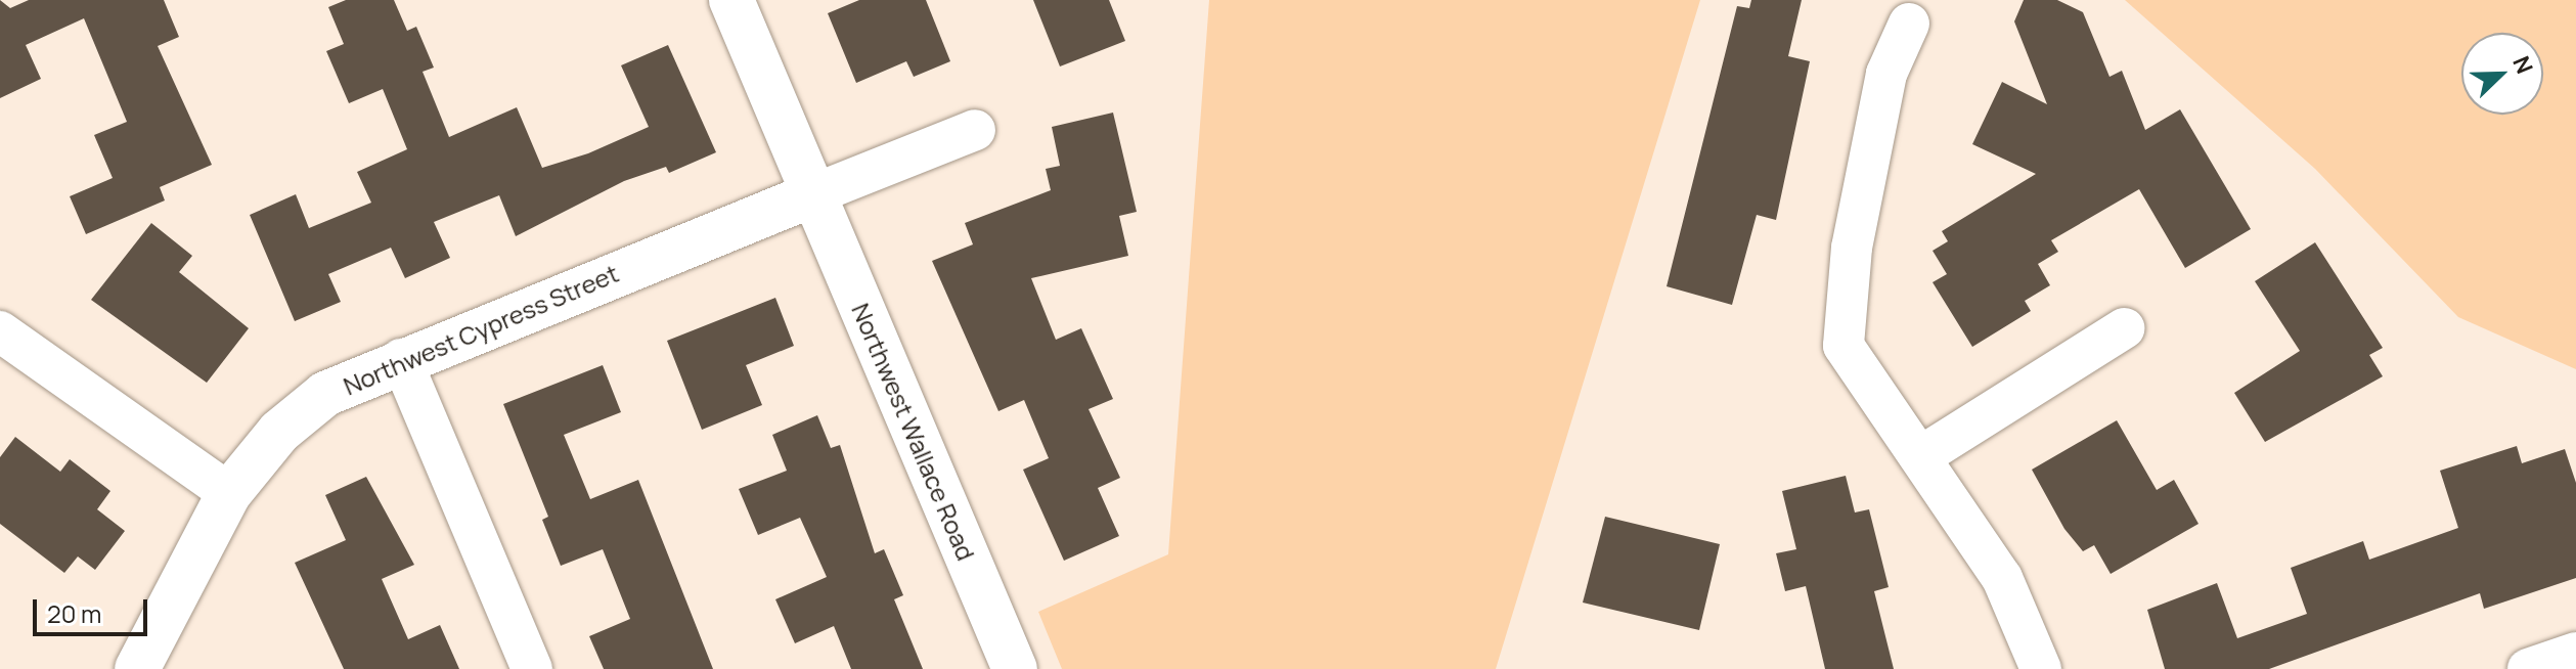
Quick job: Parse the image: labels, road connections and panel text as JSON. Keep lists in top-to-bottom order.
{
  "streets": {
    "street": ["Northwest Cypress Street", "Northwest Wallace Road"]
  },
  "crossings": [
    ["Northwest Cypress Street", "Northwest Wallace Road"]
  ],
  "scale_bar": "20 m",
  "north": "top right"
}
